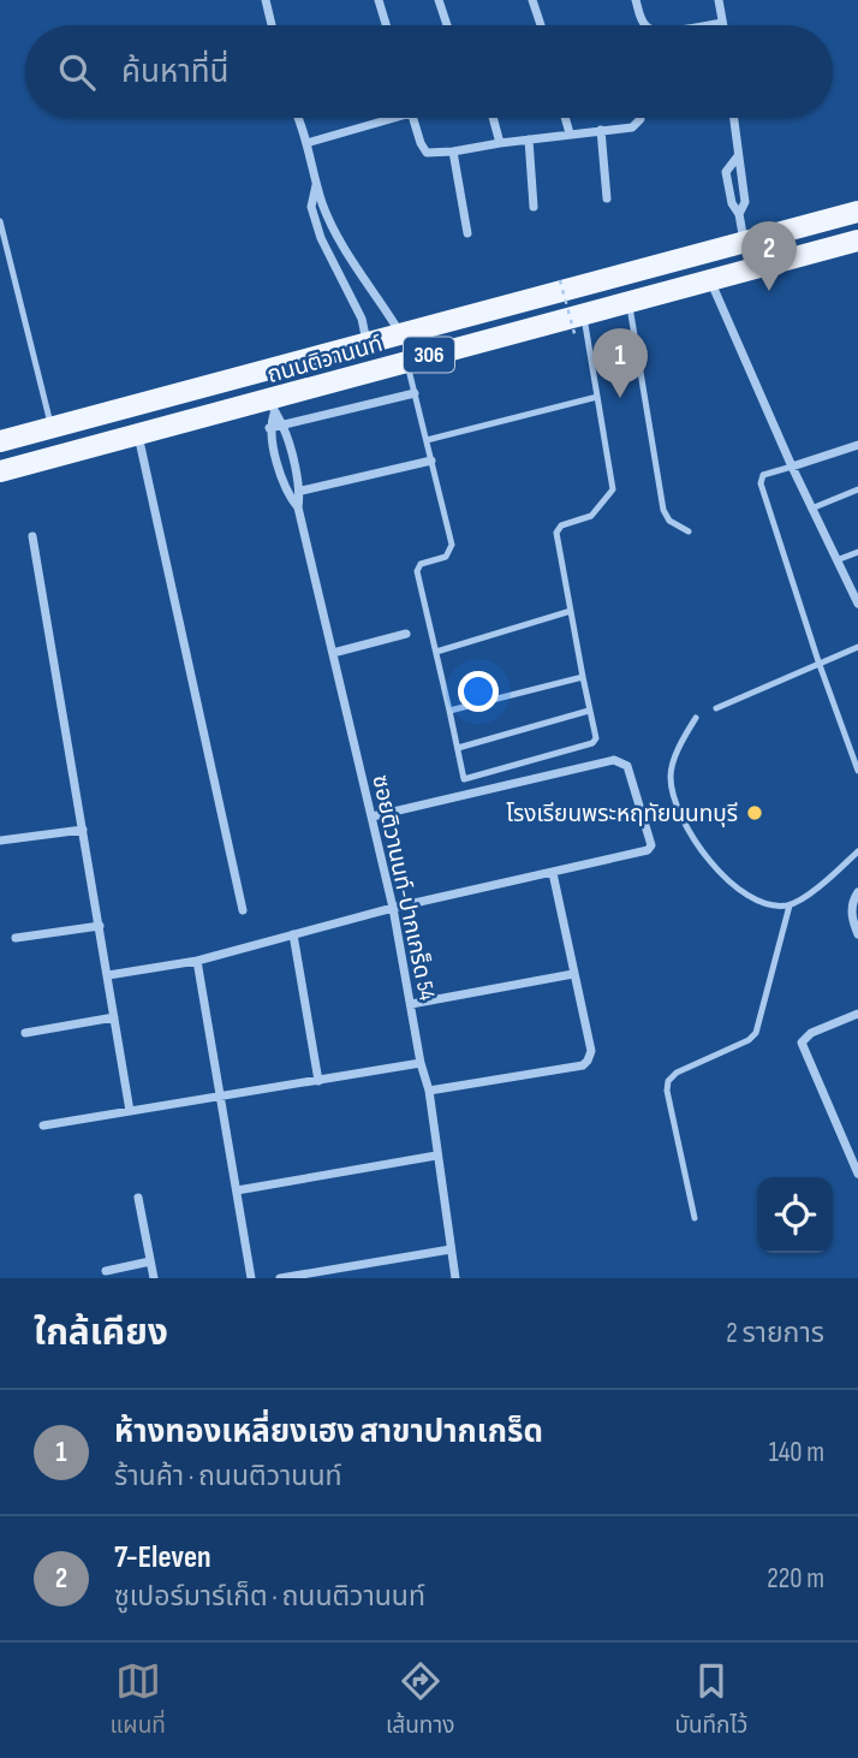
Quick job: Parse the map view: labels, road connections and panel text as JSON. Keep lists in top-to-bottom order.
{
  "streets": {
    "main road": ["306", "ถนนติวานนท์"],
    "street": ["ซอยติวานนท์-ปากเกร็ด 54"]
  },
  "crossings": [
    ["ถนนติวานนท์", "ซอยติวานนท์-ปากเกร็ด 54"]
  ],
  "places": ["โรงเรียนพระหฤทัยนนทบุรี"],
  "page": {
    "search": "ค้นหาที่นี่",
    "pins": ["2", "1"],
    "heading": ["ใกล้เคียง", "2 รายการ"],
    "list": [
      {
        "mark": "1",
        "name": "ห้างทองเหลี่ยงเฮง สาขาปากเกร็ด",
        "note": "ร้านค้า · ถนนติวานนท์",
        "value": "140 m"
      },
      {
        "mark": "2",
        "name": "7-Eleven",
        "note": "ซูเปอร์มาร์เก็ต · ถนนติวานนท์",
        "value": "220 m"
      }
    ],
    "nav": ["แผนที่", "เส้นทาง", "บันทึกไว้"]
  }
}
